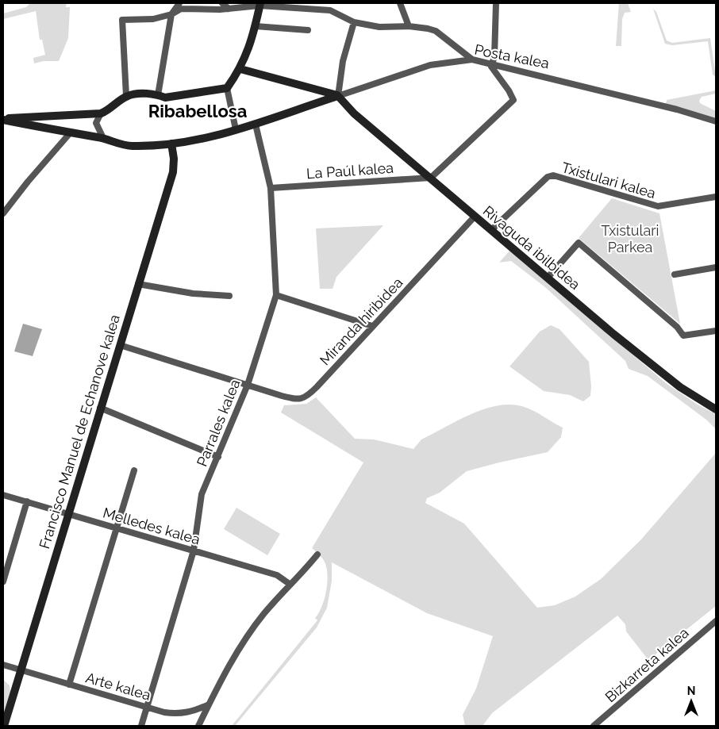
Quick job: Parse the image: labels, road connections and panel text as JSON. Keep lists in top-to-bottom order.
{
  "streets": {
    "street": [
      "Posta kalea",
      "La Paúl kalea",
      "Txistulari kalea",
      "Rivaguda ibilbidea",
      "Miranda hiribidea",
      "Parrales kalea",
      "Francisco Manuel de Echanove kalea",
      "Melledes kalea",
      "Bizkarreta kalea",
      "Arte kalea"
    ]
  },
  "crossings": [
    ["Posta kalea", "Rivaguda ibilbidea"],
    ["Posta kalea", "Parrales kalea"],
    ["Posta kalea", "Francisco Manuel de Echanove kalea"],
    ["La Paúl kalea", "Rivaguda ibilbidea"],
    ["La Paúl kalea", "Parrales kalea"],
    ["Txistulari kalea", "Rivaguda ibilbidea"],
    ["Rivaguda ibilbidea", "Miranda hiribidea"],
    ["Miranda hiribidea", "Parrales kalea"],
    ["Miranda hiribidea", "Francisco Manuel de Echanove kalea"],
    ["Parrales kalea", "Melledes kalea"],
    ["Parrales kalea", "Arte kalea"],
    ["Francisco Manuel de Echanove kalea", "Melledes kalea"],
    ["Francisco Manuel de Echanove kalea", "Arte kalea"]
  ],
  "districts": ["Ribabellosa"],
  "parks": ["Txistulari Parkea"],
  "north": "top"
}
